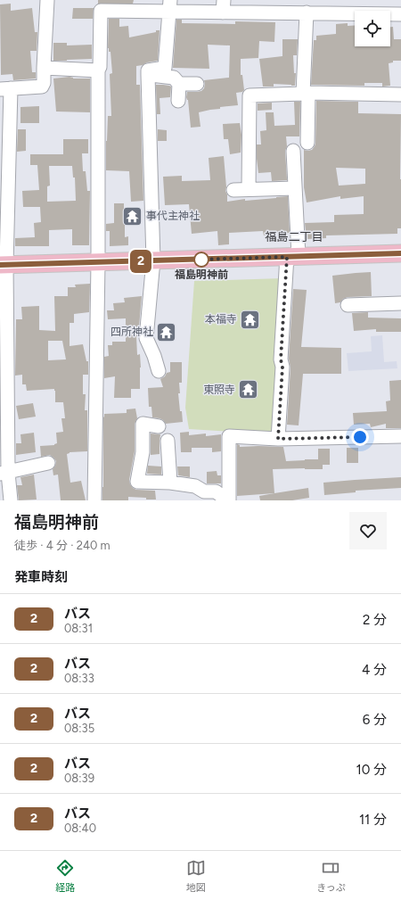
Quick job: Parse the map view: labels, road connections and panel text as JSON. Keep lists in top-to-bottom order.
{
  "districts": ["福島二丁目"],
  "places": {
    "temple": [
      "事代主神社",
      "本福寺",
      "四所神社",
      "東照寺"
    ],
    "other": ["福島明神前"]
  },
  "lines": ["bus line 2"],
  "page": {
    "on_map": "2",
    "heading": [
      ["福島明神前", "徒歩 · 4 分 · 240 m"],
      "発車時刻"
    ],
    "list": [
      {
        "mark": "2",
        "name": "バス",
        "note": "08:31",
        "value": "2 分"
      },
      {
        "mark": "2",
        "name": "バス",
        "note": "08:33",
        "value": "4 分"
      },
      {
        "mark": "2",
        "name": "バス",
        "note": "08:35",
        "value": "6 分"
      },
      {
        "mark": "2",
        "name": "バス",
        "note": "08:39",
        "value": "10 分"
      },
      {
        "mark": "2",
        "name": "バス",
        "note": "08:40",
        "value": "11 分"
      }
    ],
    "tabs": ["経路", "地図", "きっぷ"]
  }
}
